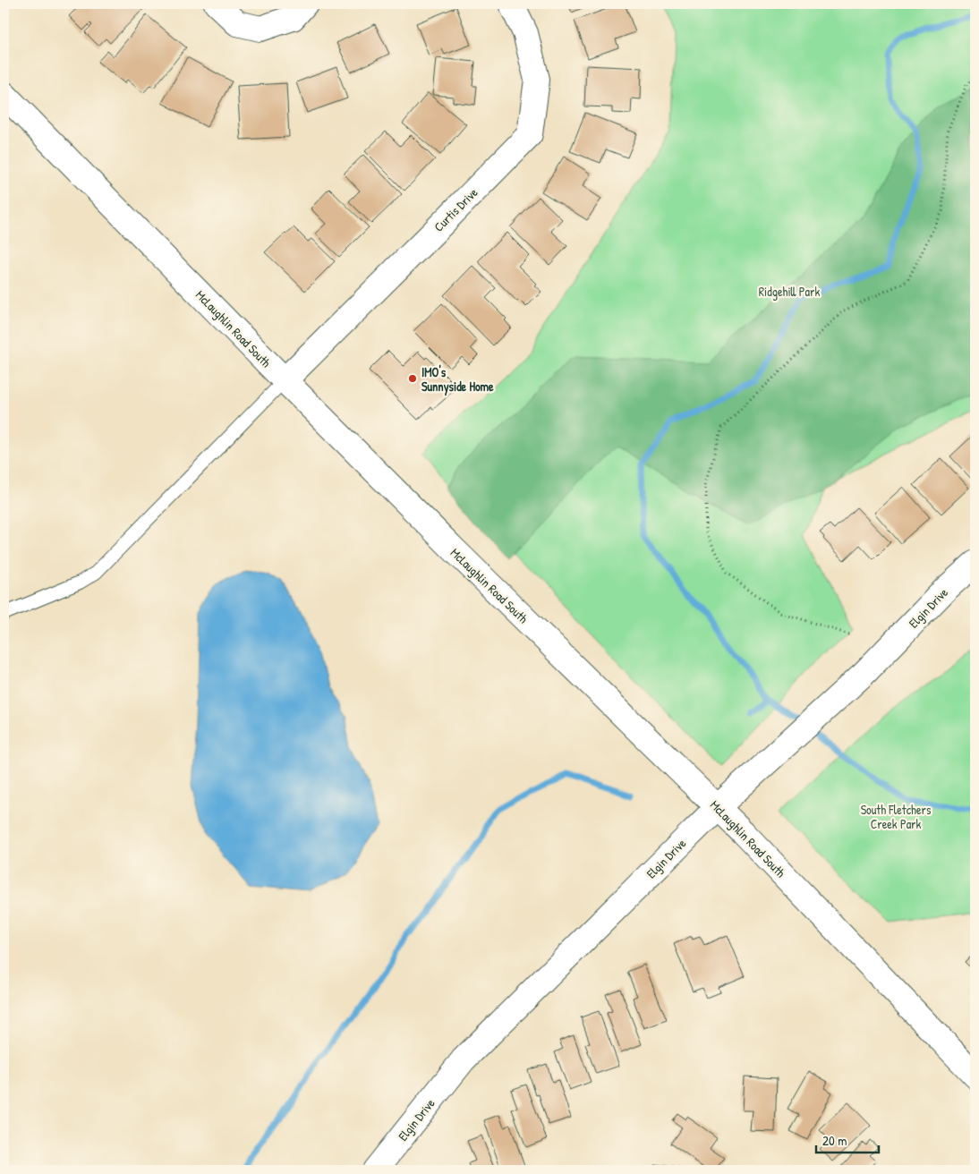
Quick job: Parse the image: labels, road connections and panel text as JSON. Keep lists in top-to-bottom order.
{
  "streets": {
    "street": ["Curtis Drive", "McLaughlin Road South", "Elgin Drive"]
  },
  "crossings": [
    ["Curtis Drive", "McLaughlin Road South"],
    ["McLaughlin Road South", "Elgin Drive"]
  ],
  "parks": ["Ridgehill Park", "South Fletchers Creek Park"],
  "places": ["IMO's Sunnyside Home"],
  "scale_bar": "20 m"
}
